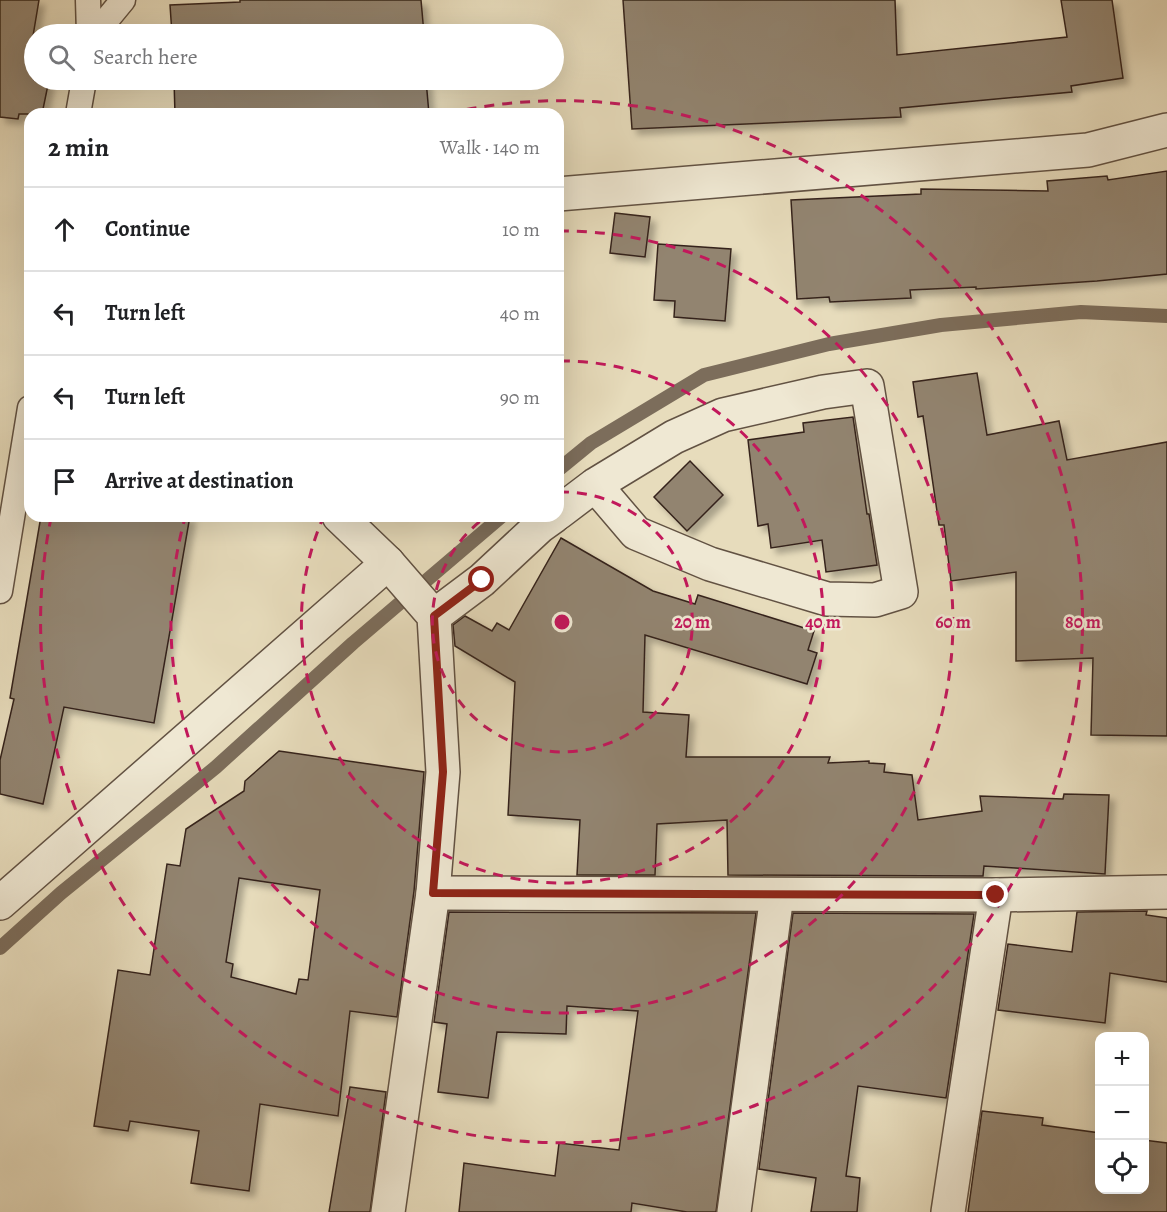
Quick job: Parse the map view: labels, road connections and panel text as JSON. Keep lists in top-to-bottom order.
{
  "page": {
    "search": "Search here",
    "heading": ["2 min", "Walk · 140 m"],
    "list": [
      ["Continue", "10 m"],
      ["Turn left", "40 m"],
      ["Turn left", "90 m"],
      "Arrive at destination"
    ],
    "map_buttons": ["+", "−"]
  },
  "rings": [
    "20 m",
    "40 m",
    "60 m",
    "80 m"
  ]
}
